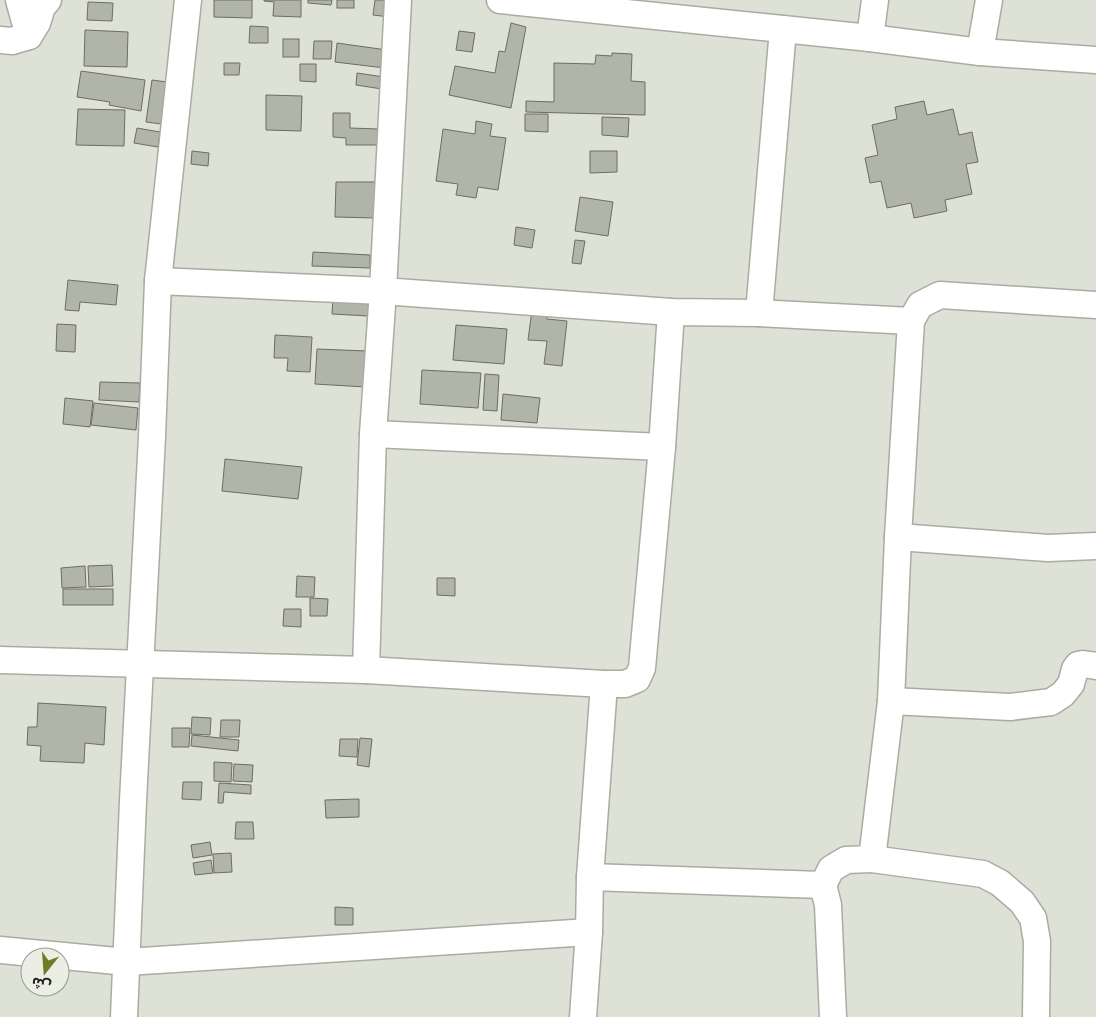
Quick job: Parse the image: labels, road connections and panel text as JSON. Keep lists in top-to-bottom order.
{
  "north": "bottom"
}
